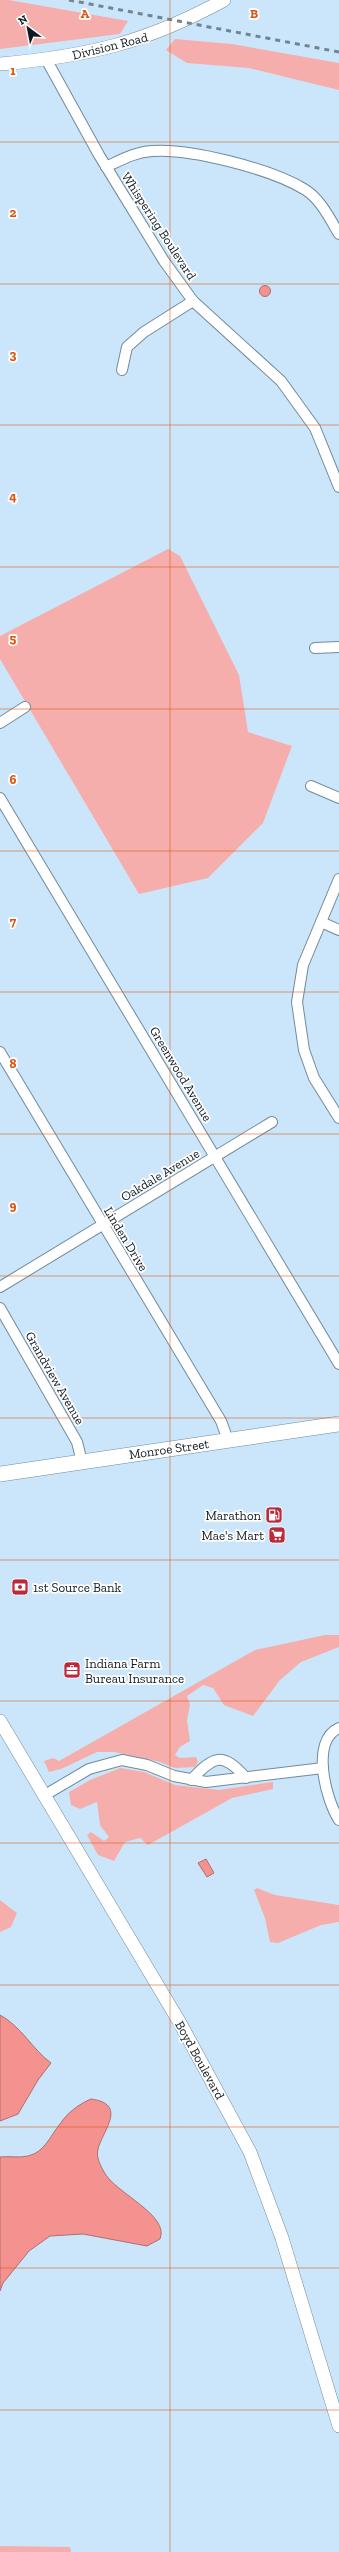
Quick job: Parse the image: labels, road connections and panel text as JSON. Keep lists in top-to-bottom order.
{
  "streets": {
    "main road": ["Monroe Street"],
    "street": [
      "Division Road",
      "Whispering Boulevard",
      "Greenwood Avenue",
      "Oakdale Avenue",
      "Linden Drive",
      "Grandview Avenue",
      "Boyd Boulevard"
    ]
  },
  "crossings": [
    ["Division Road", "Whispering Boulevard"],
    ["Greenwood Avenue", "Oakdale Avenue"],
    ["Oakdale Avenue", "Linden Drive"],
    ["Linden Drive", "Monroe Street"],
    ["Grandview Avenue", "Monroe Street"]
  ],
  "places": {
    "fuel station": ["Marathon"],
    "supermarket": ["Mae's Mart"],
    "bank": ["1st Source Bank"],
    "office": ["Indiana Farm Bureau Insurance"]
  },
  "north": "top left",
  "grid": {
    "columns": ["A", "B"],
    "rows": [
      "1",
      "2",
      "3",
      "4",
      "5",
      "6",
      "7",
      "8",
      "9"
    ]
  }
}
